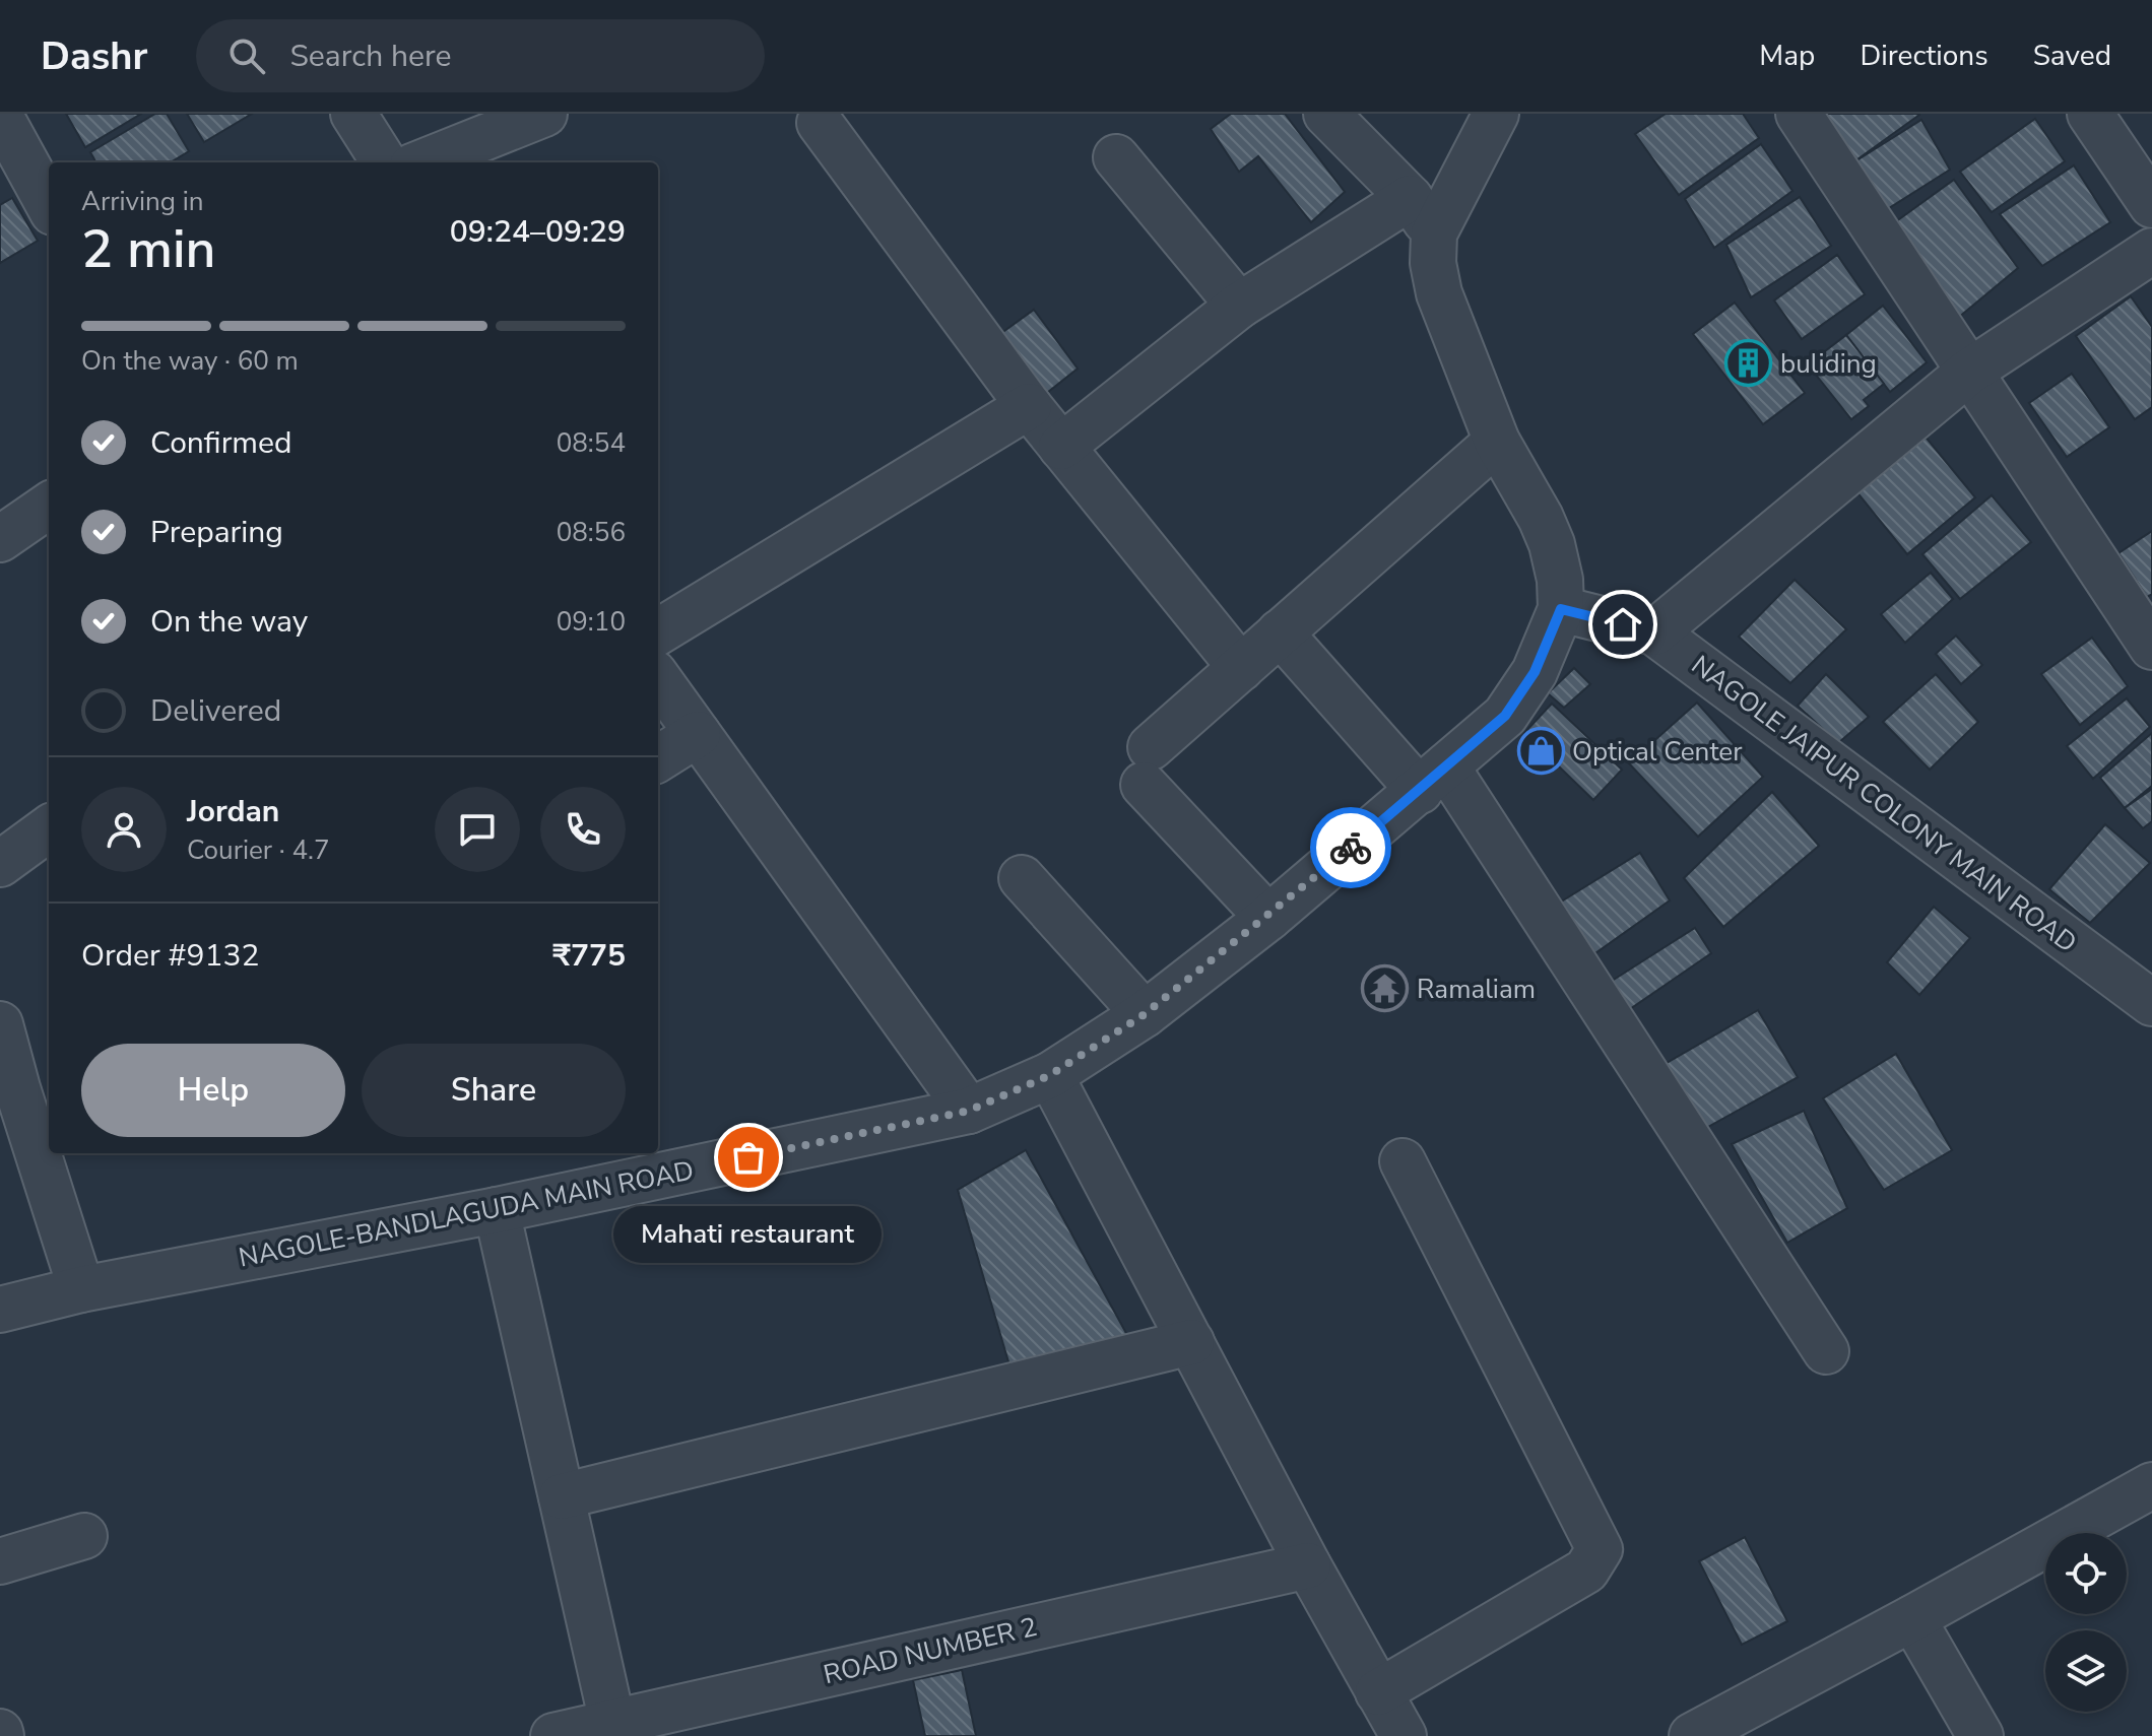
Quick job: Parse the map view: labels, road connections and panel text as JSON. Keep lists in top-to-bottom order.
{
  "streets": {
    "street": ["NAGOLE JAIPUR COLONY MAIN ROAD", "NAGOLE-BANDLAGUDA MAIN ROAD", "ROAD NUMBER 2"]
  },
  "crossings": [
    ["NAGOLE JAIPUR COLONY MAIN ROAD", "NAGOLE-BANDLAGUDA MAIN ROAD"]
  ],
  "places": {
    "building": ["buliding"],
    "shop": ["Optical Center"],
    "temple": ["Ramaliam"],
    "other": ["Mahati restaurant"]
  },
  "page": {
    "header": "Dashr",
    "search": "Search here",
    "nav": ["Map", "Directions", "Saved"],
    "heading": ["2 min", "Arriving in", "09:24–09:29"],
    "panel": [
      "Jordan",
      "Courier · 4.7",
      "Order #9132",
      "₹775"
    ],
    "bar": "On the way · 60 m",
    "list": [
      ["Confirmed", "08:54"],
      ["Preparing", "08:56"],
      ["On the way", "09:10"],
      "Delivered"
    ],
    "buttons": ["Help", "Share"],
    "bubble": "Mahati restaurant"
  }
}
